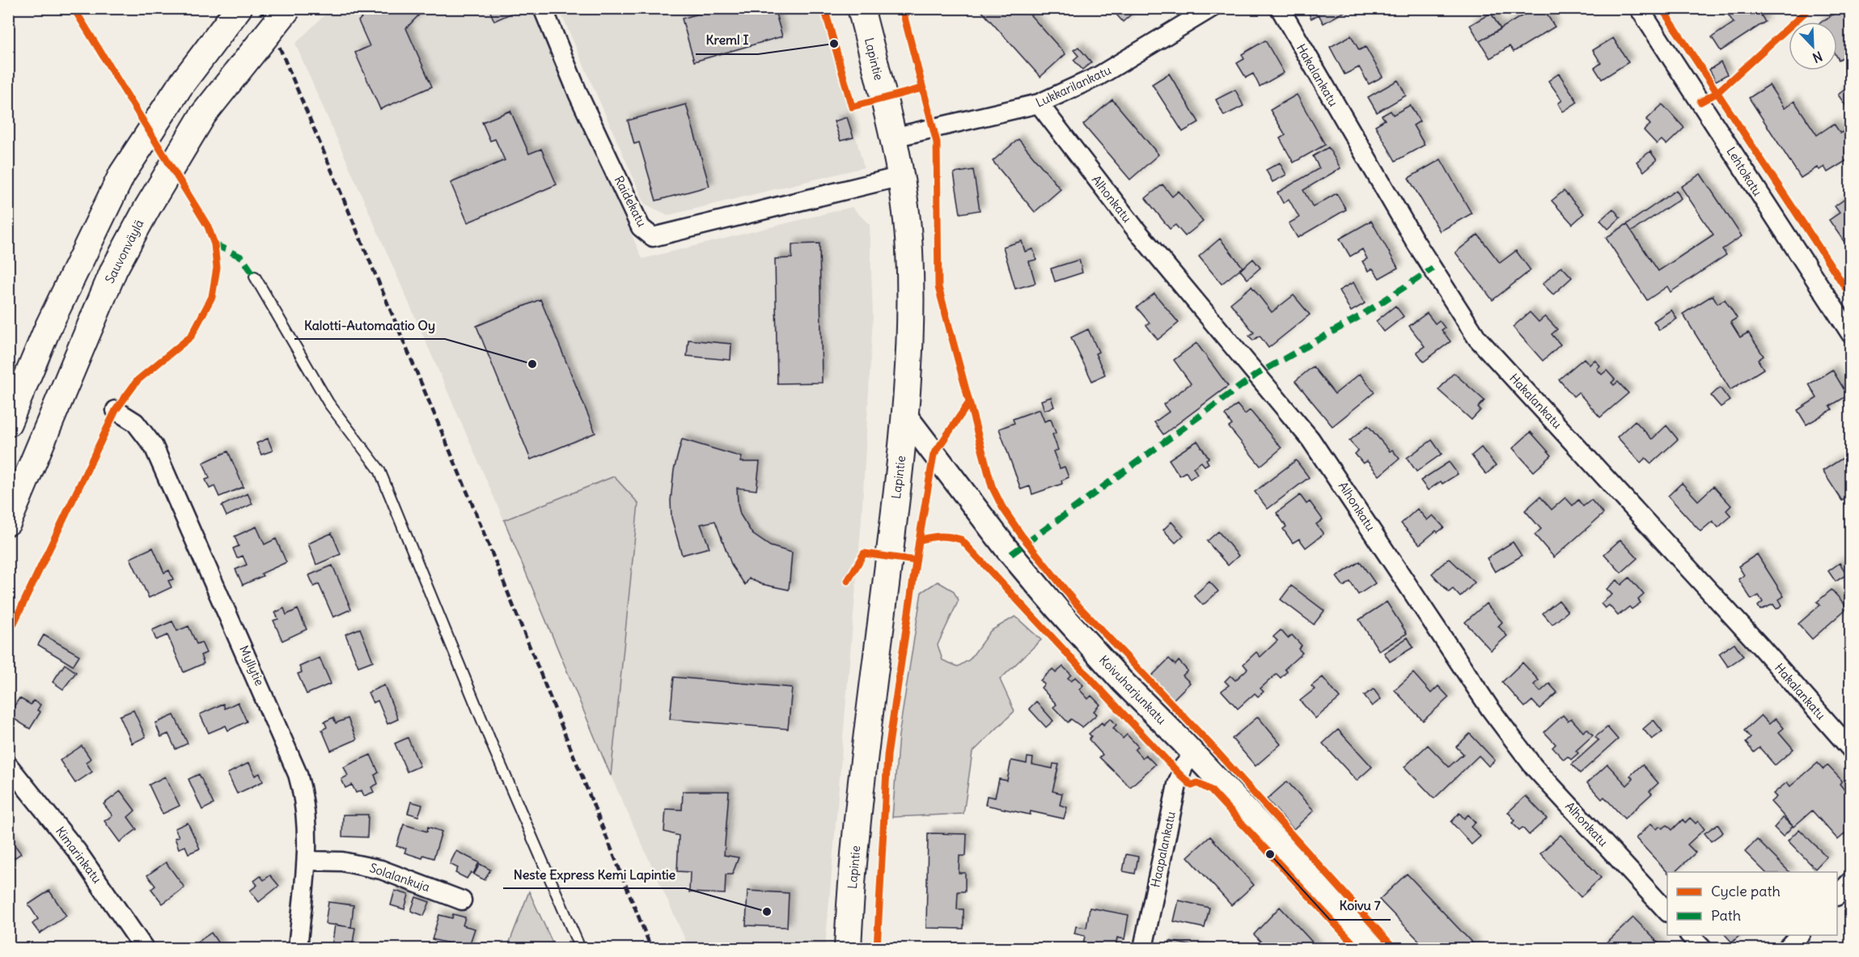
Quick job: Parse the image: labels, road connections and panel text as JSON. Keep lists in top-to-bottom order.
{
  "streets": {
    "main road": ["Lapintie", "Sauvonväylä"],
    "street": [
      "Hakalankatu",
      "Lukkarilankatu",
      "Lehtokatu",
      "Alhonkatu",
      "Raidekatu",
      "Myllytie",
      "Koivuharjunkatu",
      "Haapalankatu",
      "Kimarinkatu",
      "Solalankuja"
    ]
  },
  "crossings": [
    ["Lapintie", "Lukkarilankatu"],
    ["Lapintie", "Raidekatu"],
    ["Lapintie", "Koivuharjunkatu"],
    ["Lukkarilankatu", "Alhonkatu"],
    ["Myllytie", "Solalankuja"],
    ["Koivuharjunkatu", "Haapalankatu"]
  ],
  "places": [
    "Kreml I",
    "Kalotti-Automaatio Oy",
    "Koivu 7",
    "Neste Express Kemi Lapintie"
  ],
  "legend": ["Cycle path", "Path"],
  "north": "bottom right"
}
